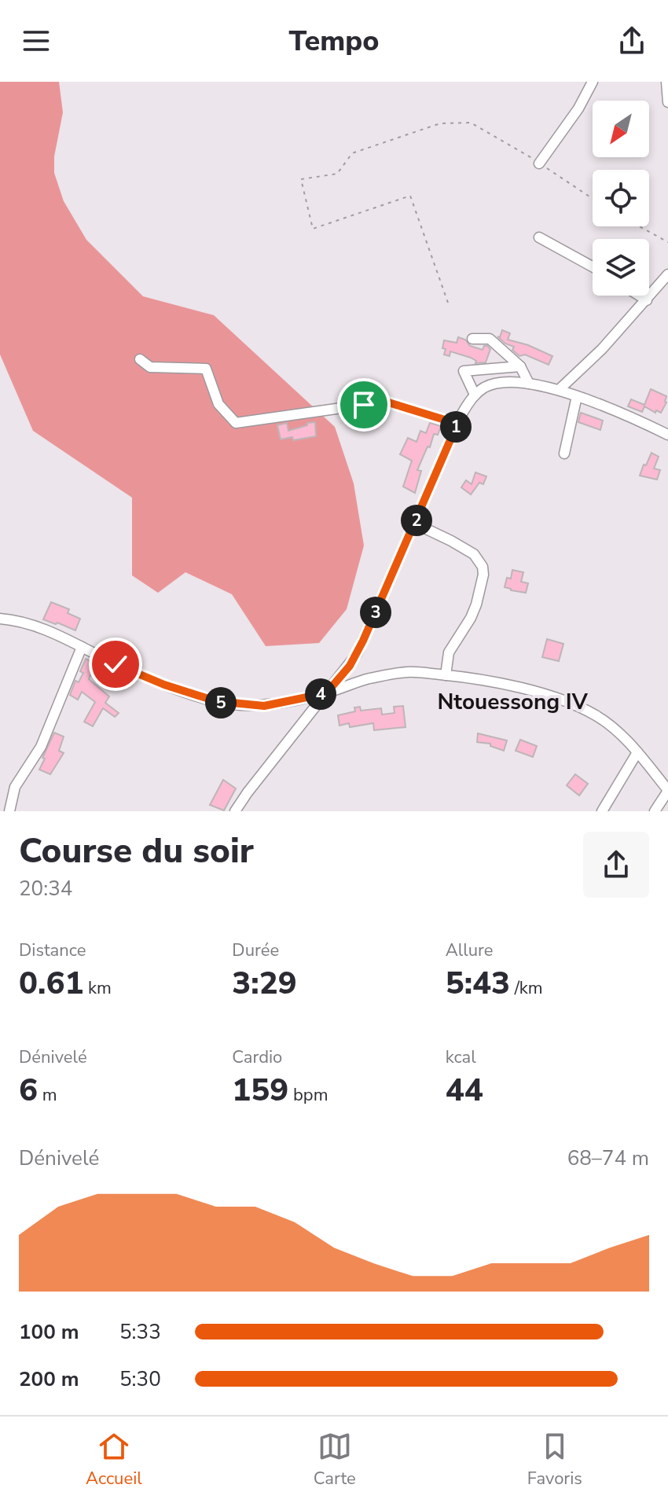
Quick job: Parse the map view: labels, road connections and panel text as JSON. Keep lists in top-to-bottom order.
{
  "districts": ["Ntouessong IV"],
  "north": "bottom left",
  "page": {
    "header": "Tempo",
    "pins": [
      "1",
      "2",
      "3",
      "4",
      "5"
    ],
    "heading": ["Course du soir", "20:34"],
    "stats": [
      ["Distance", "0.61 km"],
      ["Durée", "3:29"],
      ["Allure", "5:43 /km"],
      ["Dénivelé", "6 m"],
      ["Cardio", "159 bpm"],
      ["kcal", "44"]
    ],
    "chart": ["Dénivelé", "68–74 m"],
    "list": [
      {
        "name": "100 m",
        "note": "5:33"
      },
      {
        "name": "200 m",
        "note": "5:30"
      }
    ],
    "tabs": ["Accueil", "Carte", "Favoris"]
  }
}
